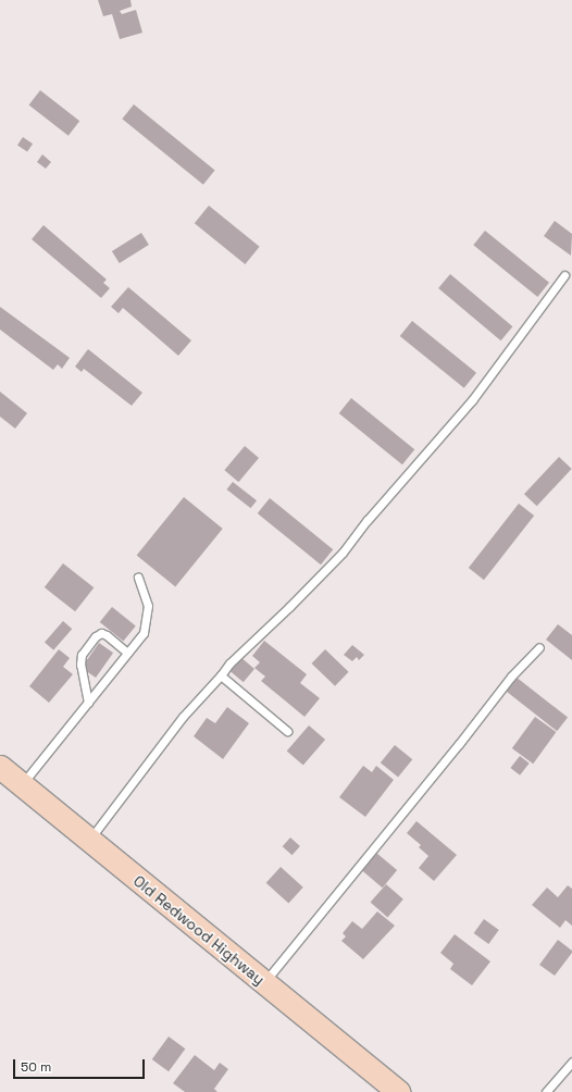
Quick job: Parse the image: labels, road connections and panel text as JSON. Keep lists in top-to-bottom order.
{
  "streets": {
    "main road": ["Old Redwood Highway"]
  },
  "scale_bar": "50 m"
}
